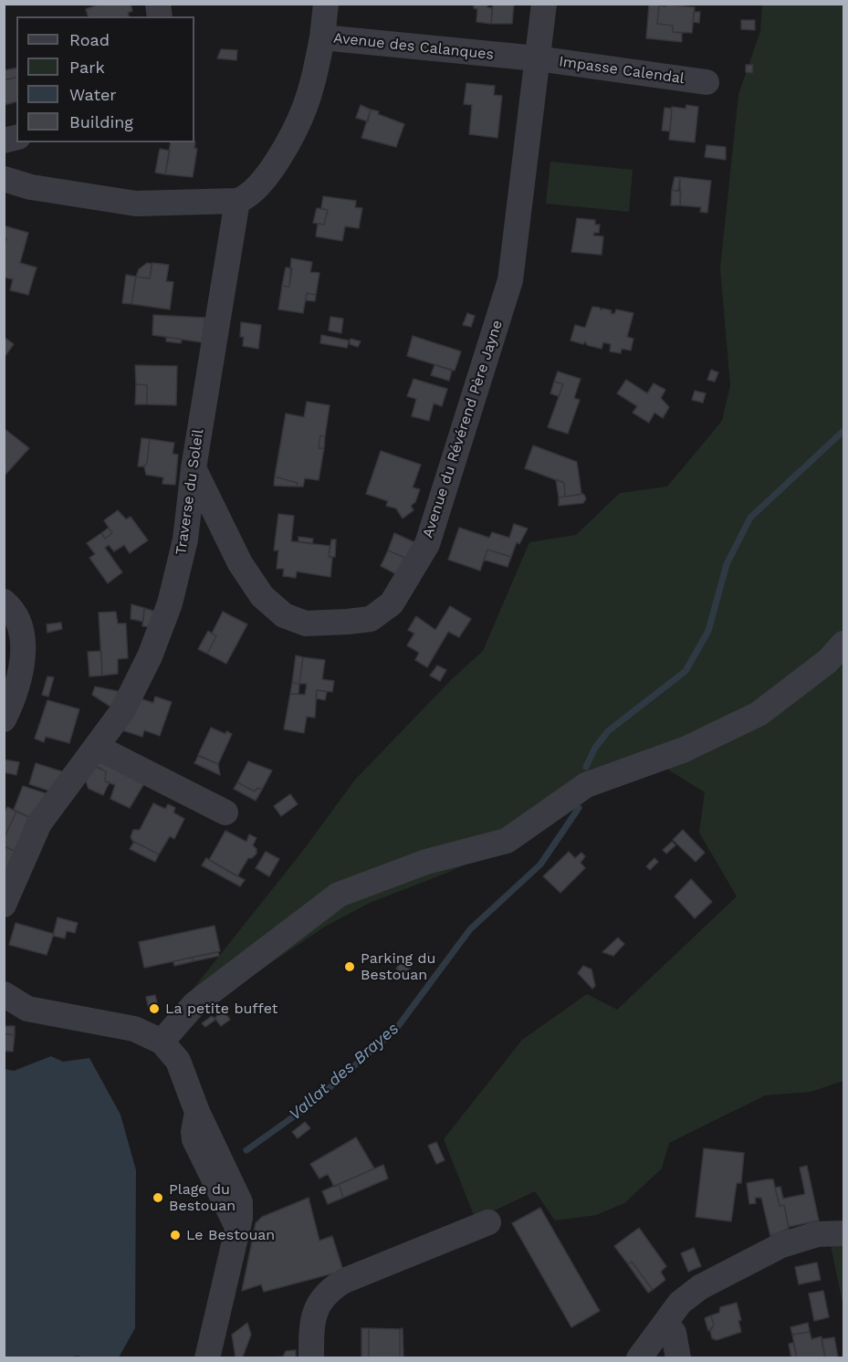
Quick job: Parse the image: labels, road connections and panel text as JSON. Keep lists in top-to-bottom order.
{
  "streets": {
    "street": [
      "Avenue des Calanques",
      "Impasse Calendal",
      "Avenue du Révérend Père Jayne",
      "Traverse du Soleil"
    ]
  },
  "crossings": [
    ["Avenue des Calanques", "Impasse Calendal"],
    ["Avenue des Calanques", "Avenue du Révérend Père Jayne"],
    ["Avenue des Calanques", "Traverse du Soleil"],
    ["Impasse Calendal", "Avenue du Révérend Père Jayne"],
    ["Avenue du Révérend Père Jayne", "Traverse du Soleil"]
  ],
  "water": ["Vallat des Brayes"],
  "places": [
    "Parking du Bestouan",
    "La petite buffet",
    "Plage du Bestouan",
    "Le Bestouan"
  ],
  "legend": [
    "Road",
    "Park",
    "Water",
    "Building"
  ]
}
